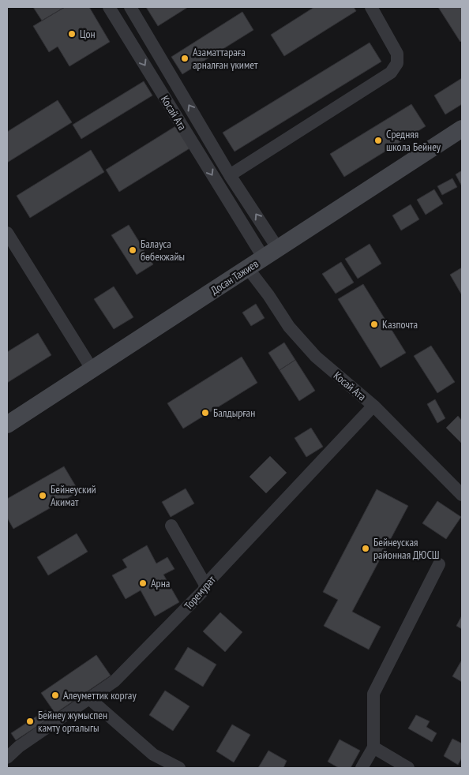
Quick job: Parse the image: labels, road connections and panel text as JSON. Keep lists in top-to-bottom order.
{
  "streets": {
    "street": ["Косай Ата", "Досан Тажиев", "Торемурат"]
  },
  "crossings": [
    ["Косай Ата", "Досан Тажиев"],
    ["Косай Ата", "Торемурат"]
  ],
  "places": [
    "Цон",
    "Азаматтараға арналған үкимет",
    "Средняя школа Бейнеу",
    "Балауса бөбекжайы",
    "Казпочта",
    "Балдырған",
    "Бейнеуский Акимат",
    "Бейнеуская районная ДЮСШ",
    "Арна",
    "Алеуметтик коргау",
    "Бейнеу жумыспен камту орталыгы"
  ]
}
